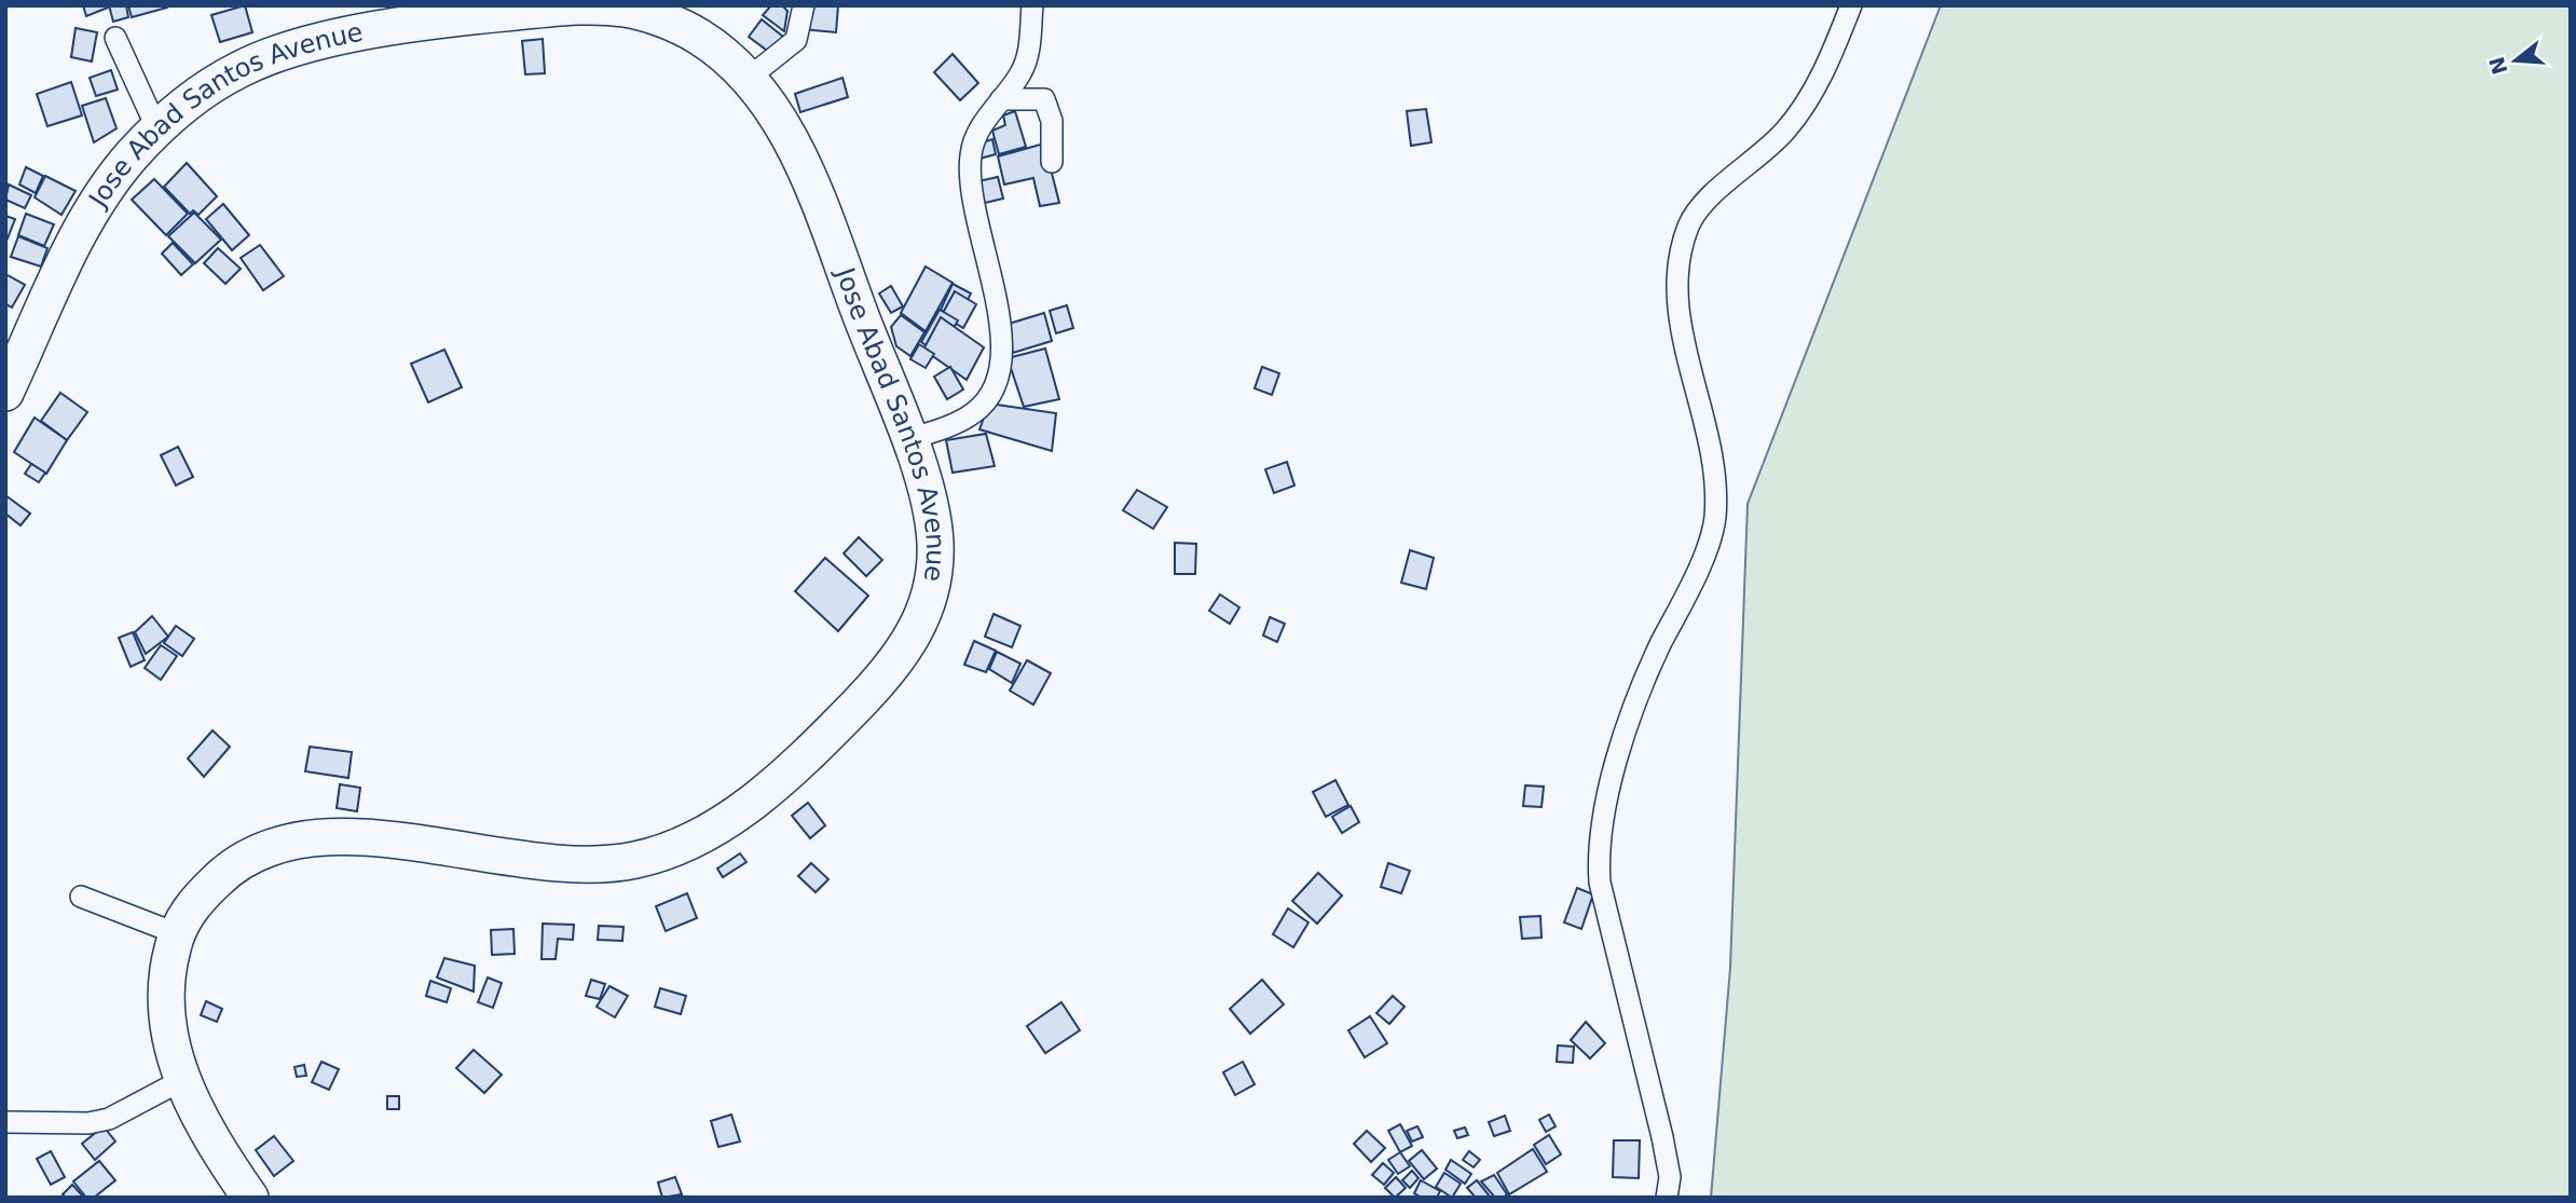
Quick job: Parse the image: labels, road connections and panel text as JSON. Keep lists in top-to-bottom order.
{
  "streets": {
    "highway": ["Jose Abad Santos Avenue"]
  },
  "north": "left"
}
